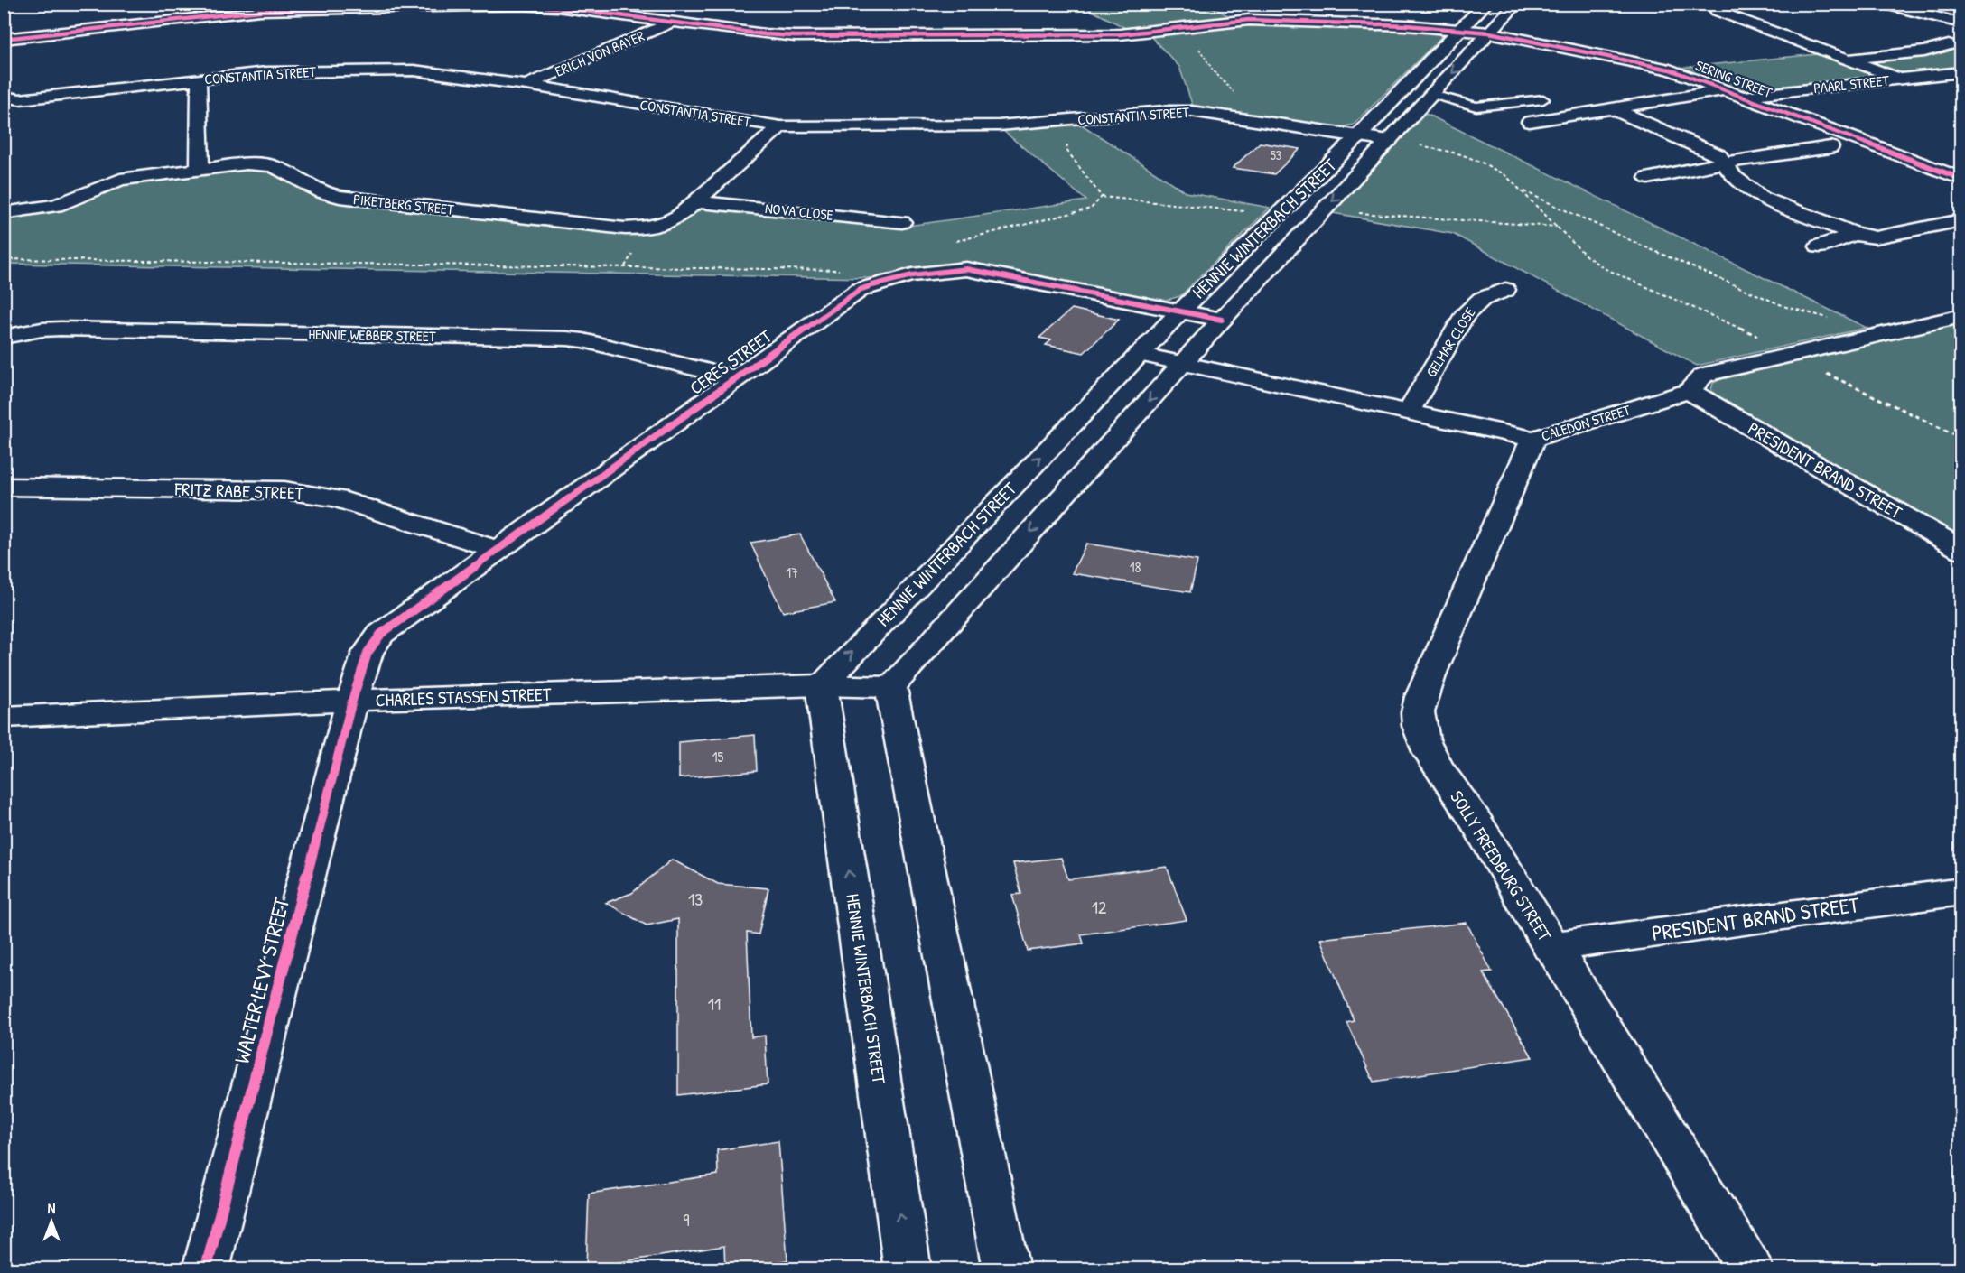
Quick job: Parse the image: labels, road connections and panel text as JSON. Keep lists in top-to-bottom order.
{
  "streets": {
    "street": [
      "ERICH VON BAYER",
      "CONSTANTIA STREET",
      "SERING STREET",
      "PAARL STREET",
      "PIKETBERG STREET",
      "NOVA CLOSE",
      "HENNIE WINTERBACH STREET",
      "HENNIE WEBBER STREET",
      "GELMAR CLOSE",
      "CERES STREET",
      "CALEDON STREET",
      "PRESIDENT BRAND STREET",
      "FRITZ RABE STREET",
      "CHARLES STASSEN STREET",
      "SOLLY FREEDBURG STREET",
      "WALTER LEVY STREET"
    ]
  },
  "crossings": [
    ["ERICH VON BAYER", "CONSTANTIA STREET"],
    ["CONSTANTIA STREET", "PIKETBERG STREET"],
    ["CONSTANTIA STREET", "HENNIE WINTERBACH STREET"],
    ["SERING STREET", "PAARL STREET"],
    ["SERING STREET", "HENNIE WINTERBACH STREET"],
    ["PIKETBERG STREET", "NOVA CLOSE"],
    ["HENNIE WINTERBACH STREET", "CERES STREET"],
    ["HENNIE WINTERBACH STREET", "CALEDON STREET"],
    ["HENNIE WINTERBACH STREET", "CHARLES STASSEN STREET"],
    ["HENNIE WEBBER STREET", "CERES STREET"],
    ["GELMAR CLOSE", "CALEDON STREET"],
    ["CERES STREET", "FRITZ RABE STREET"],
    ["CERES STREET", "CHARLES STASSEN STREET"],
    ["CERES STREET", "WALTER LEVY STREET"],
    ["CALEDON STREET", "PRESIDENT BRAND STREET"],
    ["CALEDON STREET", "SOLLY FREEDBURG STREET"],
    ["PRESIDENT BRAND STREET", "SOLLY FREEDBURG STREET"],
    ["CHARLES STASSEN STREET", "WALTER LEVY STREET"]
  ],
  "house_numbers": [
    "53",
    "18",
    "17",
    "15",
    "13",
    "12",
    "11",
    "9"
  ],
  "north": "top"
}
